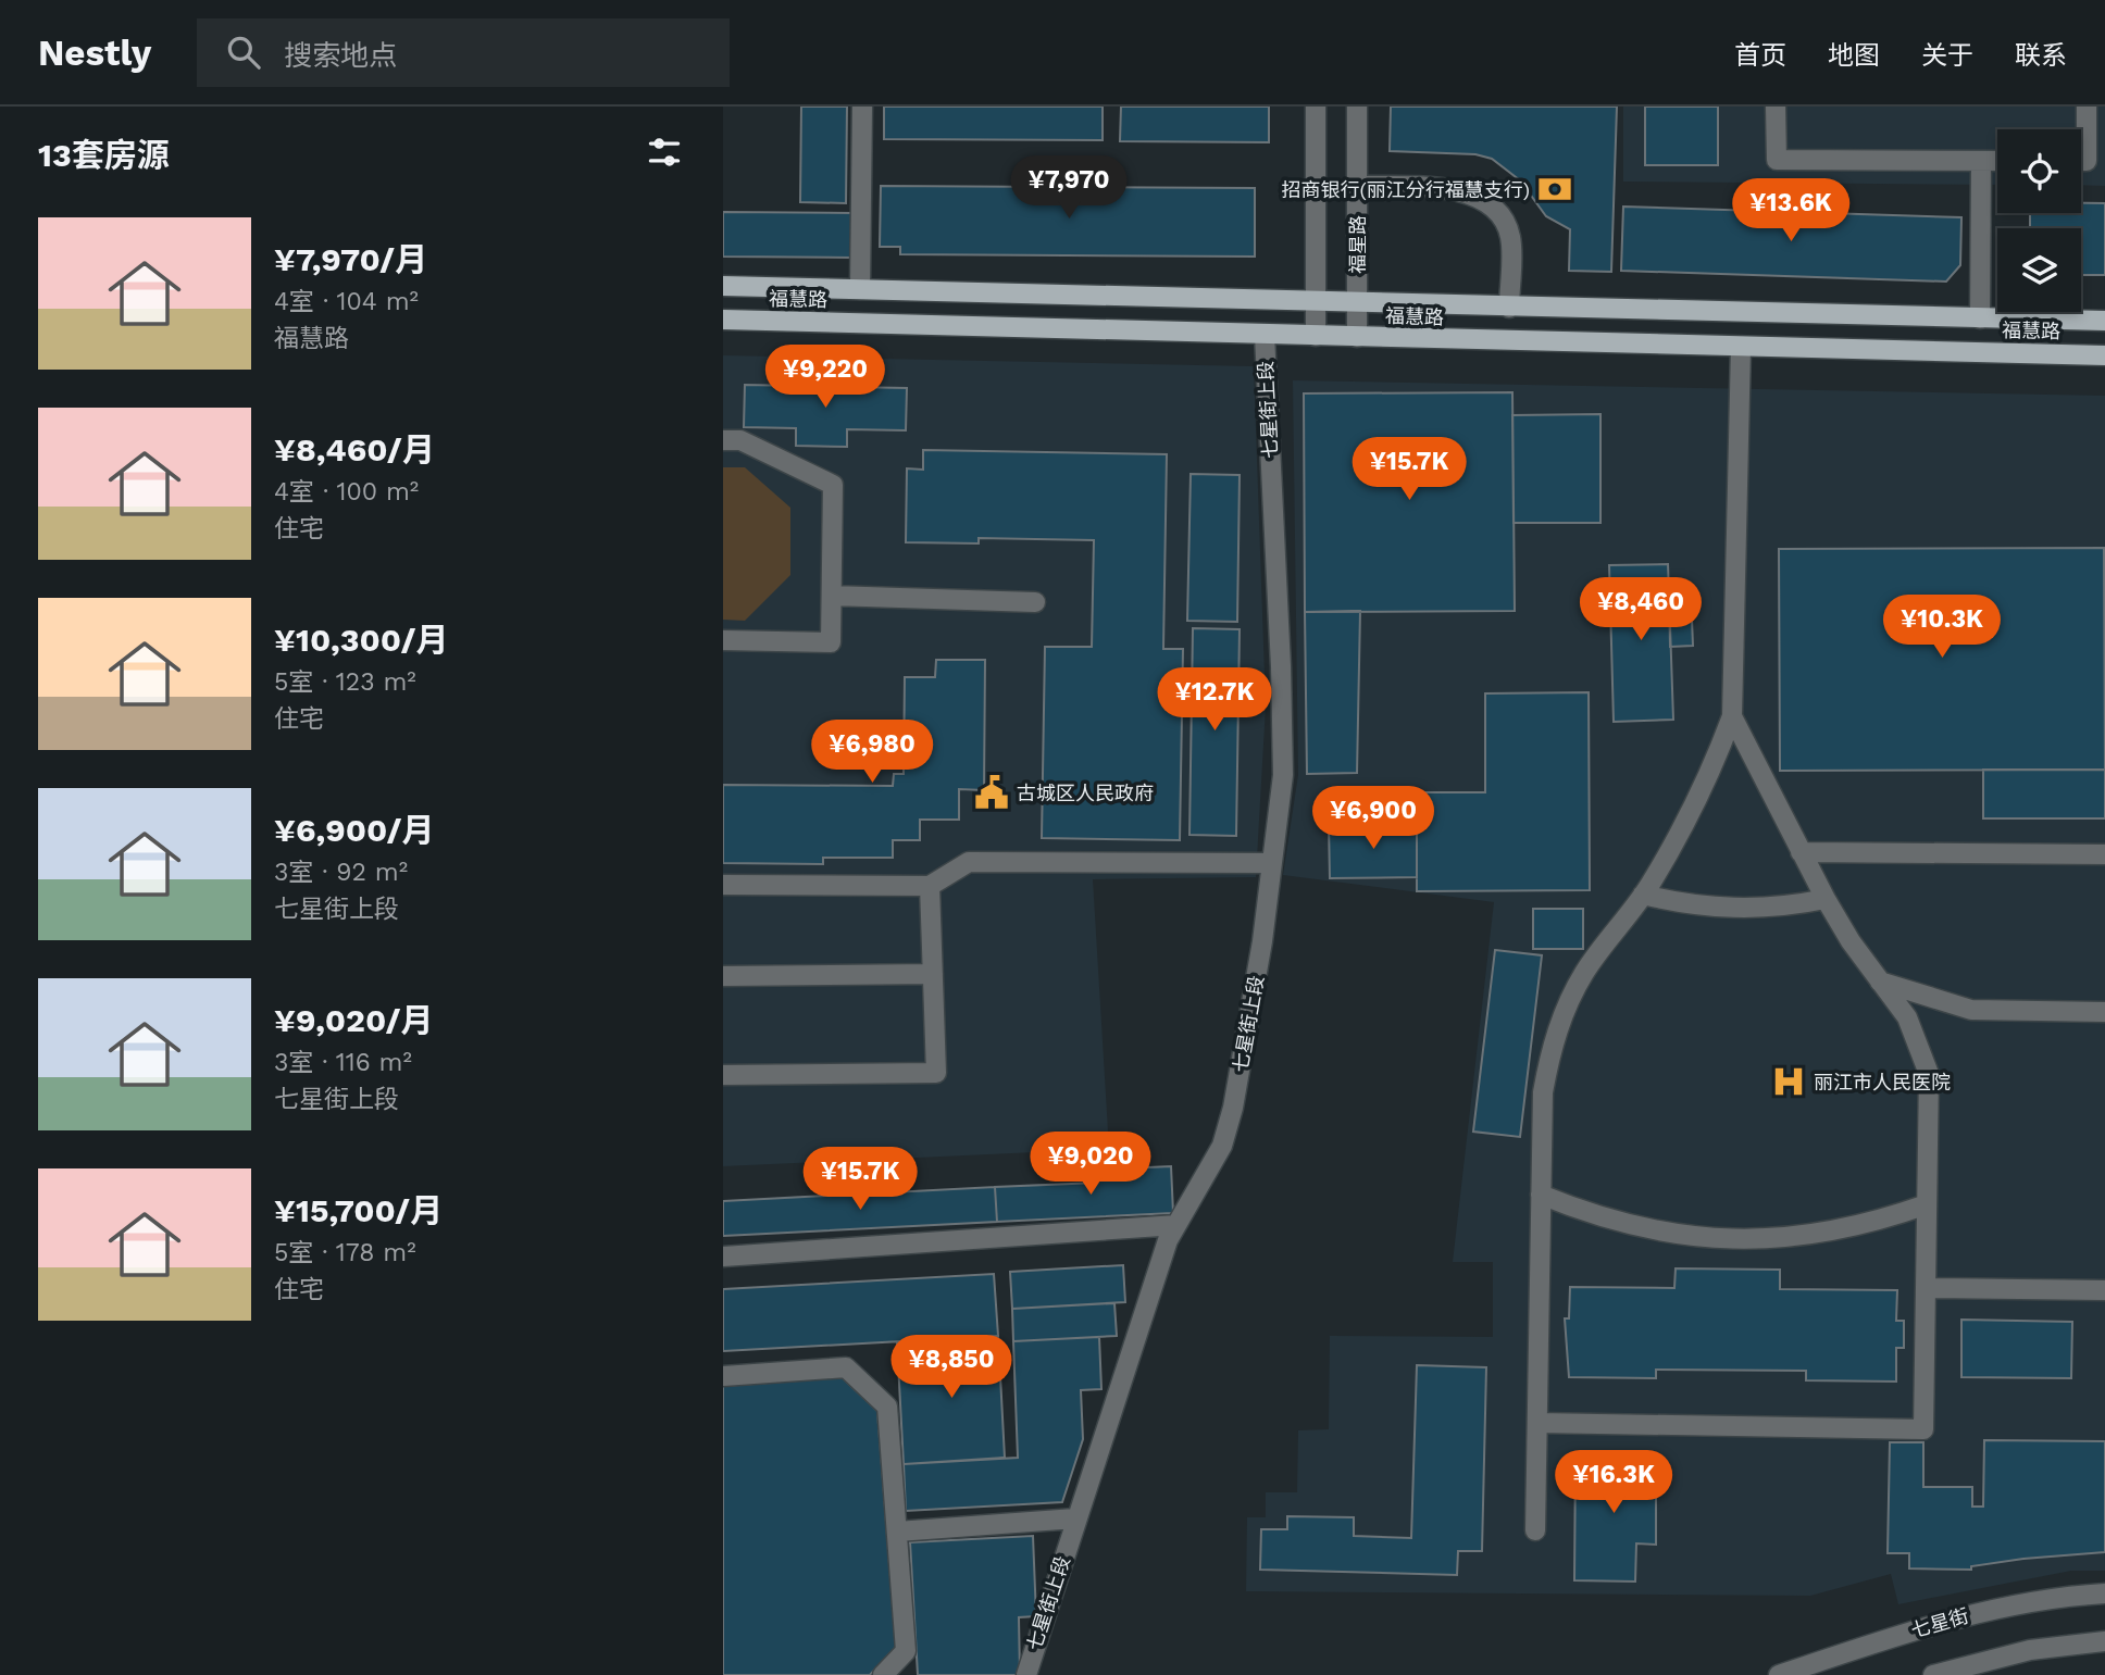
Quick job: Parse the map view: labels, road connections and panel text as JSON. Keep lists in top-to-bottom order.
{
  "streets": {
    "main road": ["福慧路"],
    "street": ["福星路", "七星街上段", "七星街"]
  },
  "crossings": [
    ["福星路", "福慧路"],
    ["福慧路", "七星街上段"]
  ],
  "places": {
    "bank": ["招商银行(丽江分行福慧支行)"],
    "public building": ["古城区人民政府"],
    "hospital": ["丽江市人民医院"]
  },
  "page": {
    "header": "Nestly",
    "search": "搜索地点",
    "nav": [
      "首页",
      "地图",
      "关于",
      "联系"
    ],
    "heading": "13套房源",
    "price": [
      "¥7,970",
      "¥13.6K",
      "¥9,220",
      "¥15.7K",
      "¥8,460",
      "¥10.3K",
      "¥12.7K",
      "¥6,980",
      "¥6,900",
      "¥9,020",
      "¥15.7K",
      "¥8,850",
      "¥16.3K"
    ],
    "list": [
      {
        "name": "¥7,970/月",
        "note": "4室 · 104 m² · 福慧路"
      },
      {
        "name": "¥8,460/月",
        "note": "4室 · 100 m² · 住宅"
      },
      {
        "name": "¥10,300/月",
        "note": "5室 · 123 m² · 住宅"
      },
      {
        "name": "¥6,900/月",
        "note": "3室 · 92 m² · 七星街上段"
      },
      {
        "name": "¥9,020/月",
        "note": "3室 · 116 m² · 七星街上段"
      },
      {
        "name": "¥15,700/月",
        "note": "5室 · 178 m² · 住宅"
      }
    ]
  }
}
